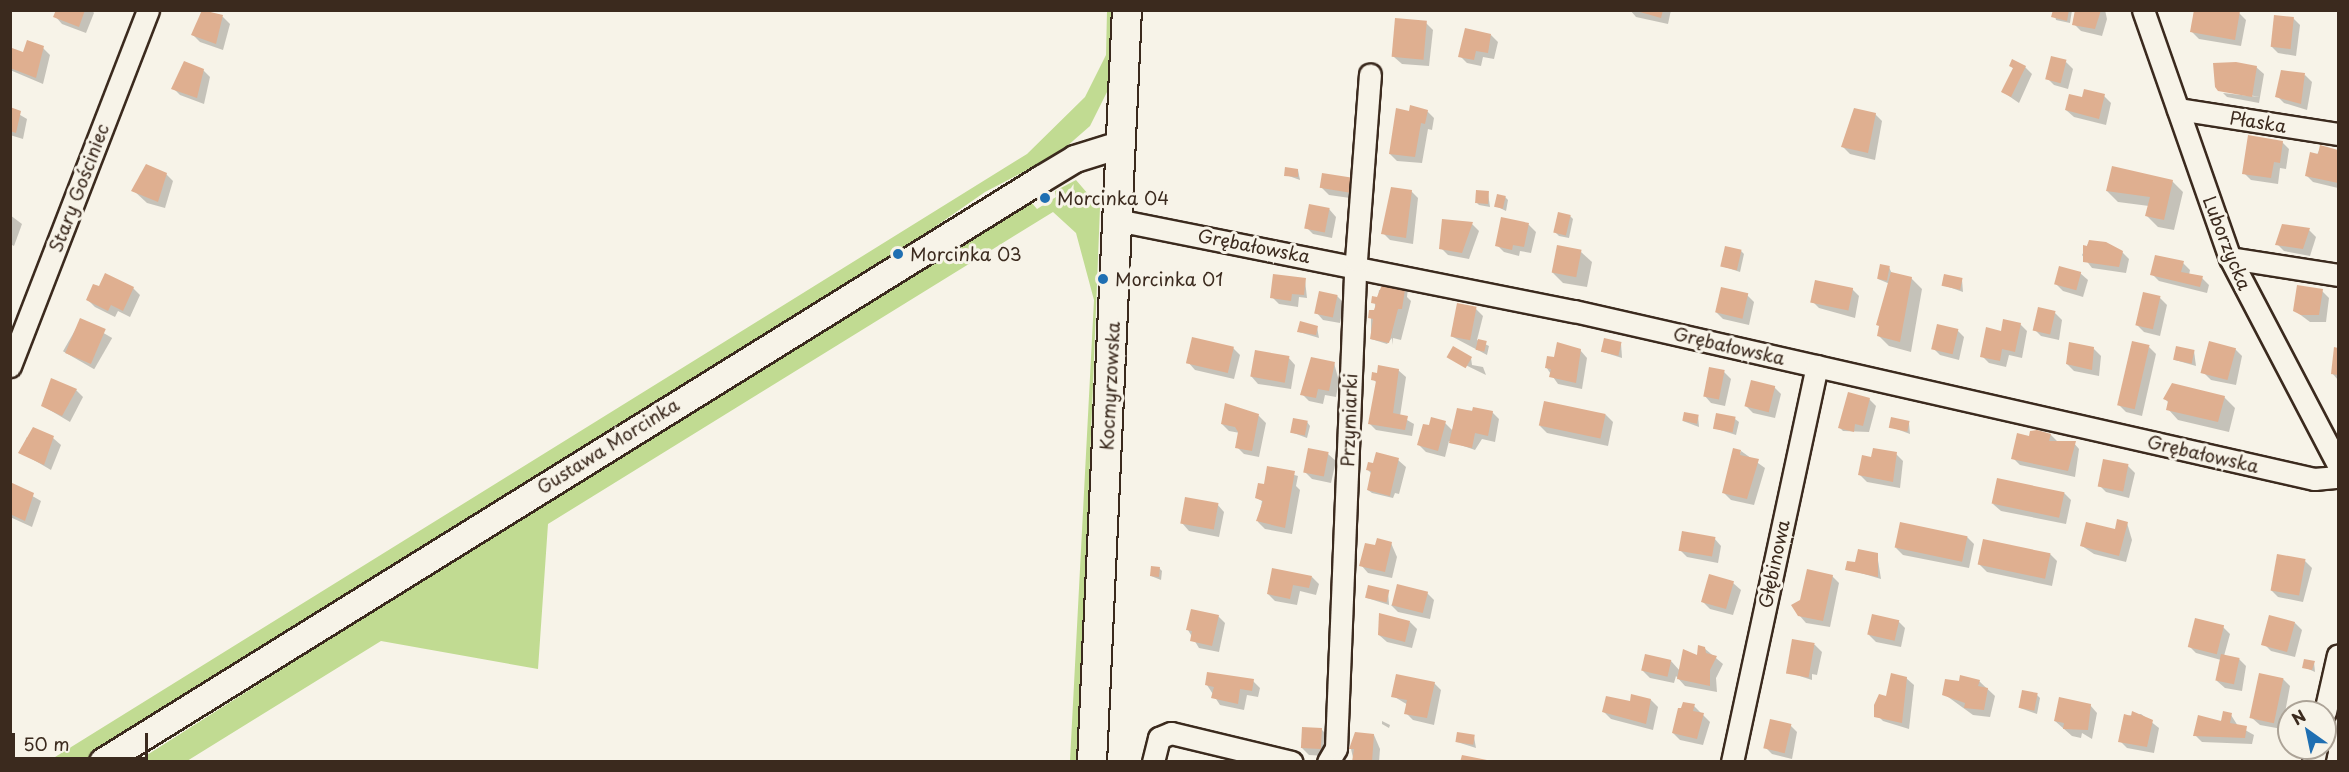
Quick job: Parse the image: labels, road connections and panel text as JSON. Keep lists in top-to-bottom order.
{
  "streets": {
    "main road": ["Kocmyrzowska"],
    "street": [
      "Płaska",
      "Stary Gościniec",
      "Luborzycka",
      "Grębałowska",
      "Przymiarki",
      "Gustawa Morcinka",
      "Głębinowa"
    ]
  },
  "crossings": [
    ["Płaska", "Luborzycka"],
    ["Grębałowska", "Kocmyrzowska"],
    ["Grębałowska", "Przymiarki"],
    ["Grębałowska", "Głębinowa"],
    ["Kocmyrzowska", "Gustawa Morcinka"]
  ],
  "places": ["Morcinka 04", "Morcinka 03", "Morcinka 01"],
  "scale_bar": "50 m",
  "north": "top left"
}
